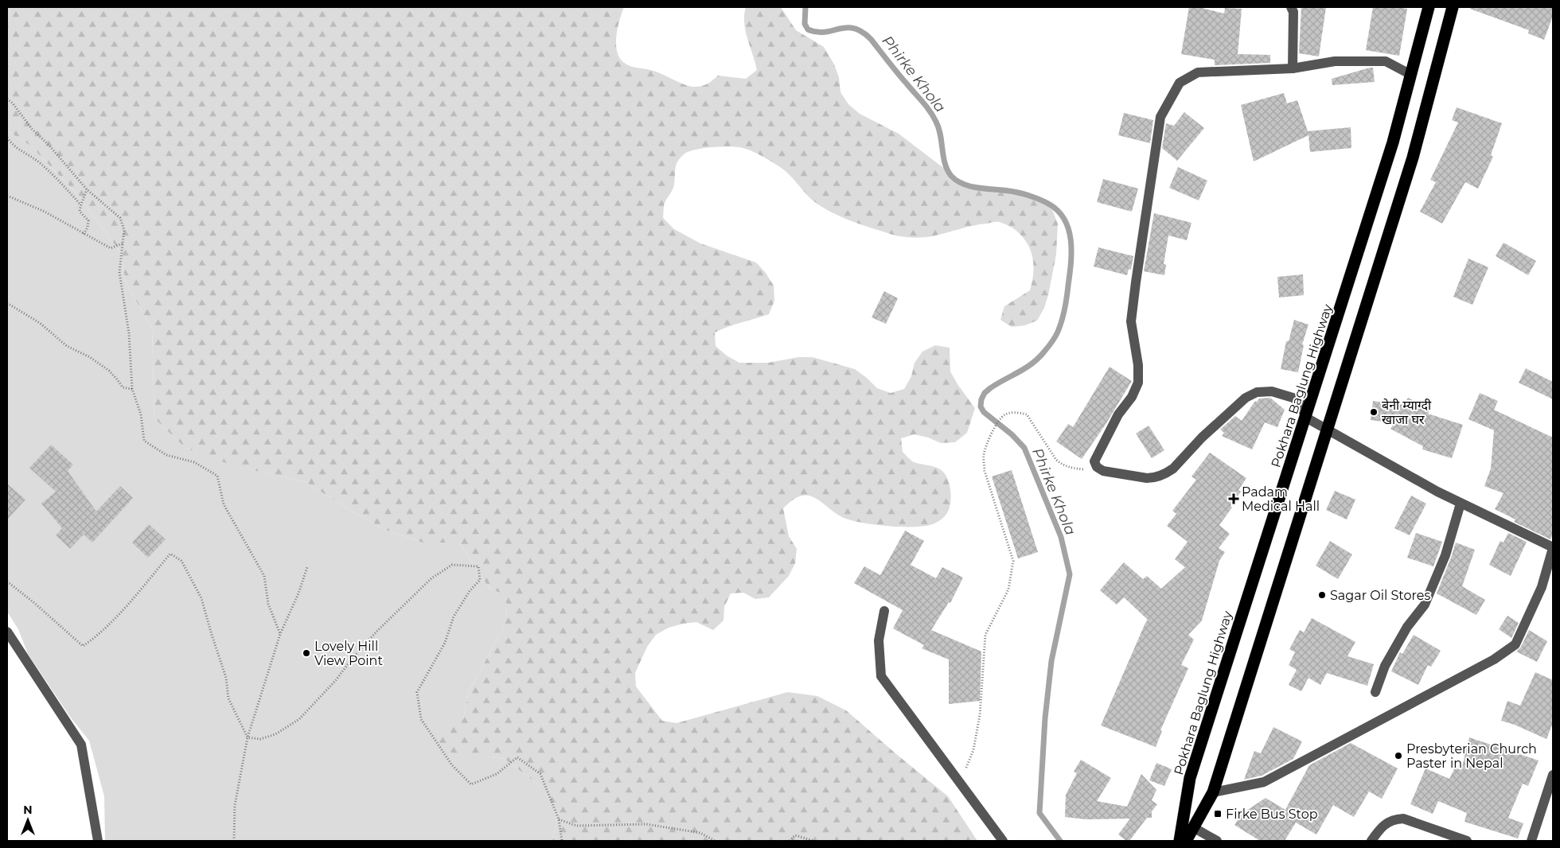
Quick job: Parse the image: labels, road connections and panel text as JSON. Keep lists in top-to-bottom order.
{
  "streets": {
    "highway": ["Pokhara Baglung Highway"]
  },
  "water": ["Phirke Khola"],
  "places": {
    "other": [
      "बेनी म्याग्दी खाजा घर",
      "Sagar Oil Stores",
      "Lovely Hill View Point",
      "Presbyterian Church Paster in Nepal"
    ],
    "health": ["Padam Medical Hall"],
    "transit": ["Firke Bus Stop"]
  },
  "north": "top"
}
